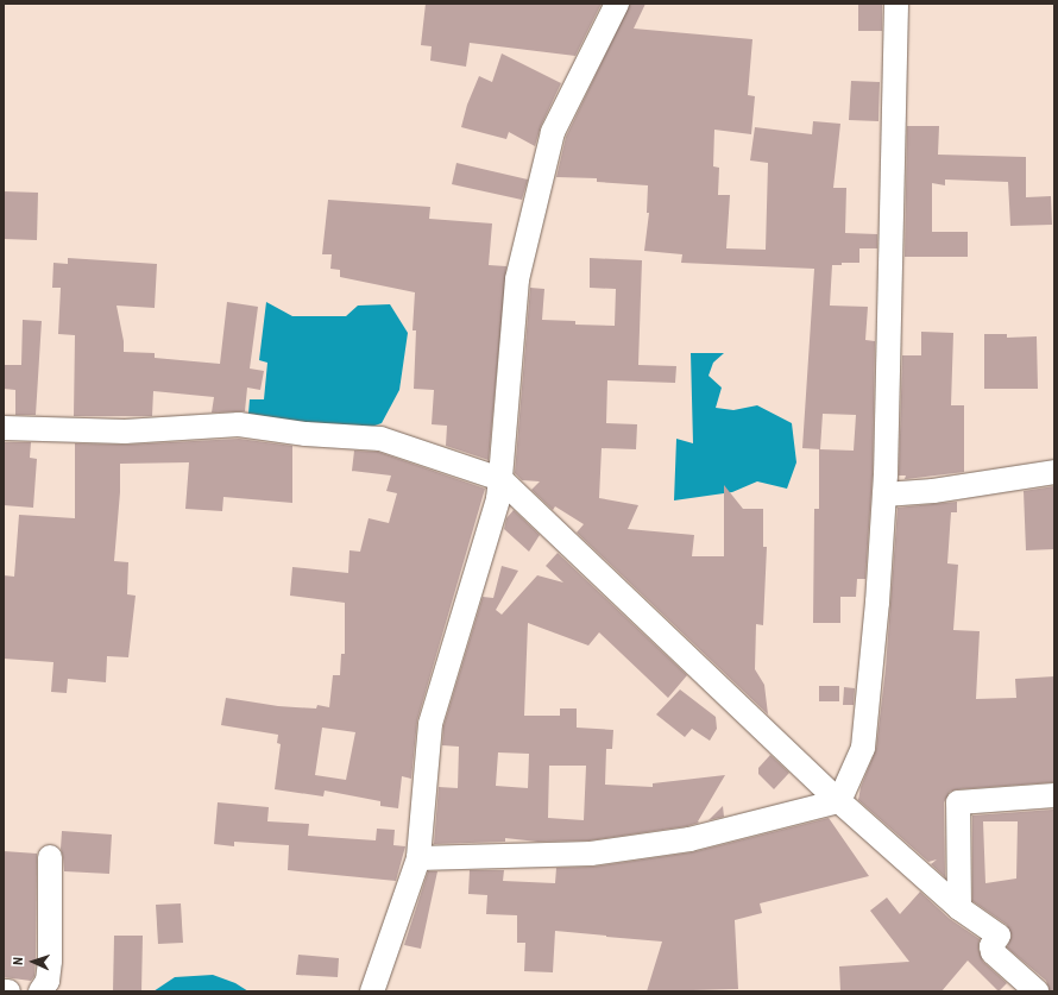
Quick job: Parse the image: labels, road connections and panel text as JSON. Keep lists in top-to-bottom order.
{
  "north": "left"
}
